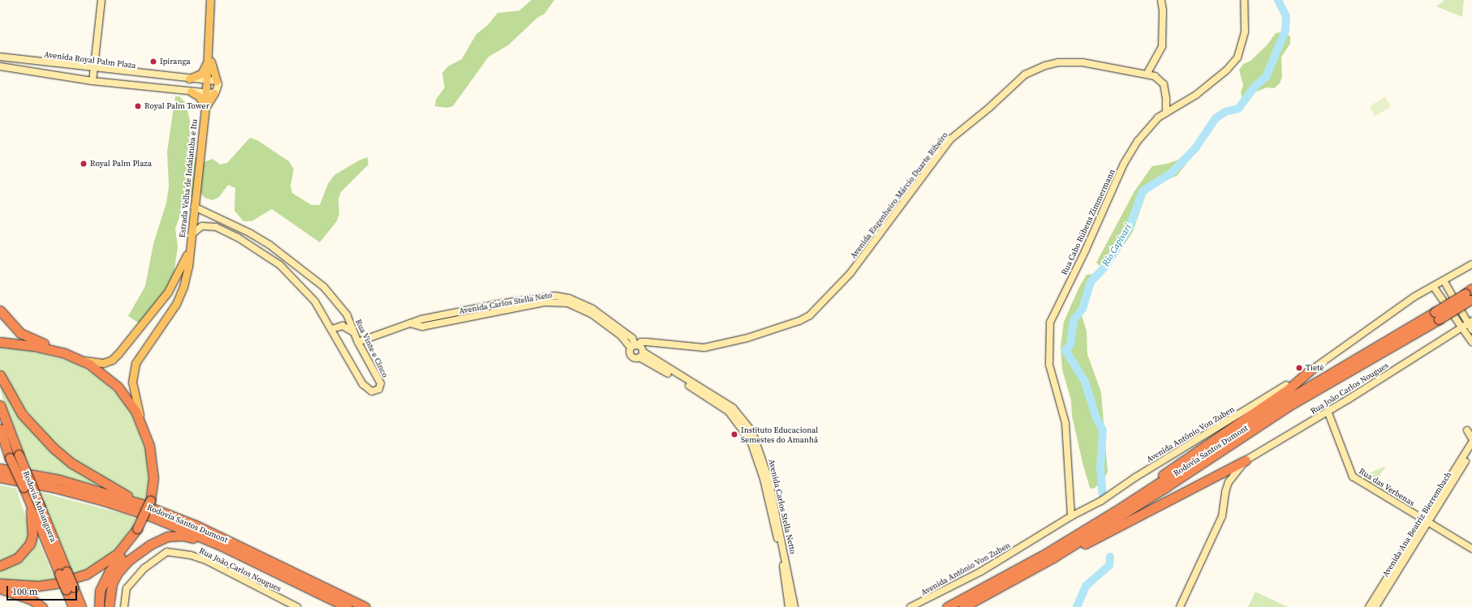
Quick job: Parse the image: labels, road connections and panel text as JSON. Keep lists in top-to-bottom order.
{
  "streets": {
    "highway": ["Rodovia Santos Dumont", "Rodovia Anhanguera"],
    "main road": ["Estrada Velha de Indaiatuba e Itu"],
    "street": [
      "Avenida Royal Palm Plaza",
      "Avenida Engenheiro Márcio Duarte Ribeiro",
      "Rua Cabo Rúbens Zimmermann",
      "Avenida Carlos Stella Neto",
      "Rua Vinte e Cinco",
      "Rua João Carlos Nougues",
      "Avenida Antônio Von Zuben",
      "Rua das Verbenas",
      "Avenida Carlos Stella Netto",
      "Avenida Ana Beatriz Bierrembach"
    ]
  },
  "crossings": [
    ["Avenida Royal Palm Plaza", "Estrada Velha de Indaiatuba e Itu"],
    ["Estrada Velha de Indaiatuba e Itu", "Rua Vinte e Cinco"],
    ["Avenida Engenheiro Márcio Duarte Ribeiro", "Rua Cabo Rúbens Zimmermann"],
    ["Avenida Engenheiro Márcio Duarte Ribeiro", "Avenida Carlos Stella Neto"],
    ["Avenida Engenheiro Márcio Duarte Ribeiro", "Avenida Carlos Stella Netto"],
    ["Rua Cabo Rúbens Zimmermann", "Avenida Antônio Von Zuben"],
    ["Avenida Carlos Stella Neto", "Avenida Carlos Stella Netto"],
    ["Rua João Carlos Nougues", "Rua das Verbenas"],
    ["Rua das Verbenas", "Avenida Ana Beatriz Bierrembach"]
  ],
  "water": ["Rio Capivari"],
  "places": [
    "Ipiranga",
    "Royal Palm Tower",
    "Royal Palm Plaza",
    "Tietê",
    "Instituto Educacional Semestes do Amanhã"
  ],
  "scale_bar": "100 m"
}
